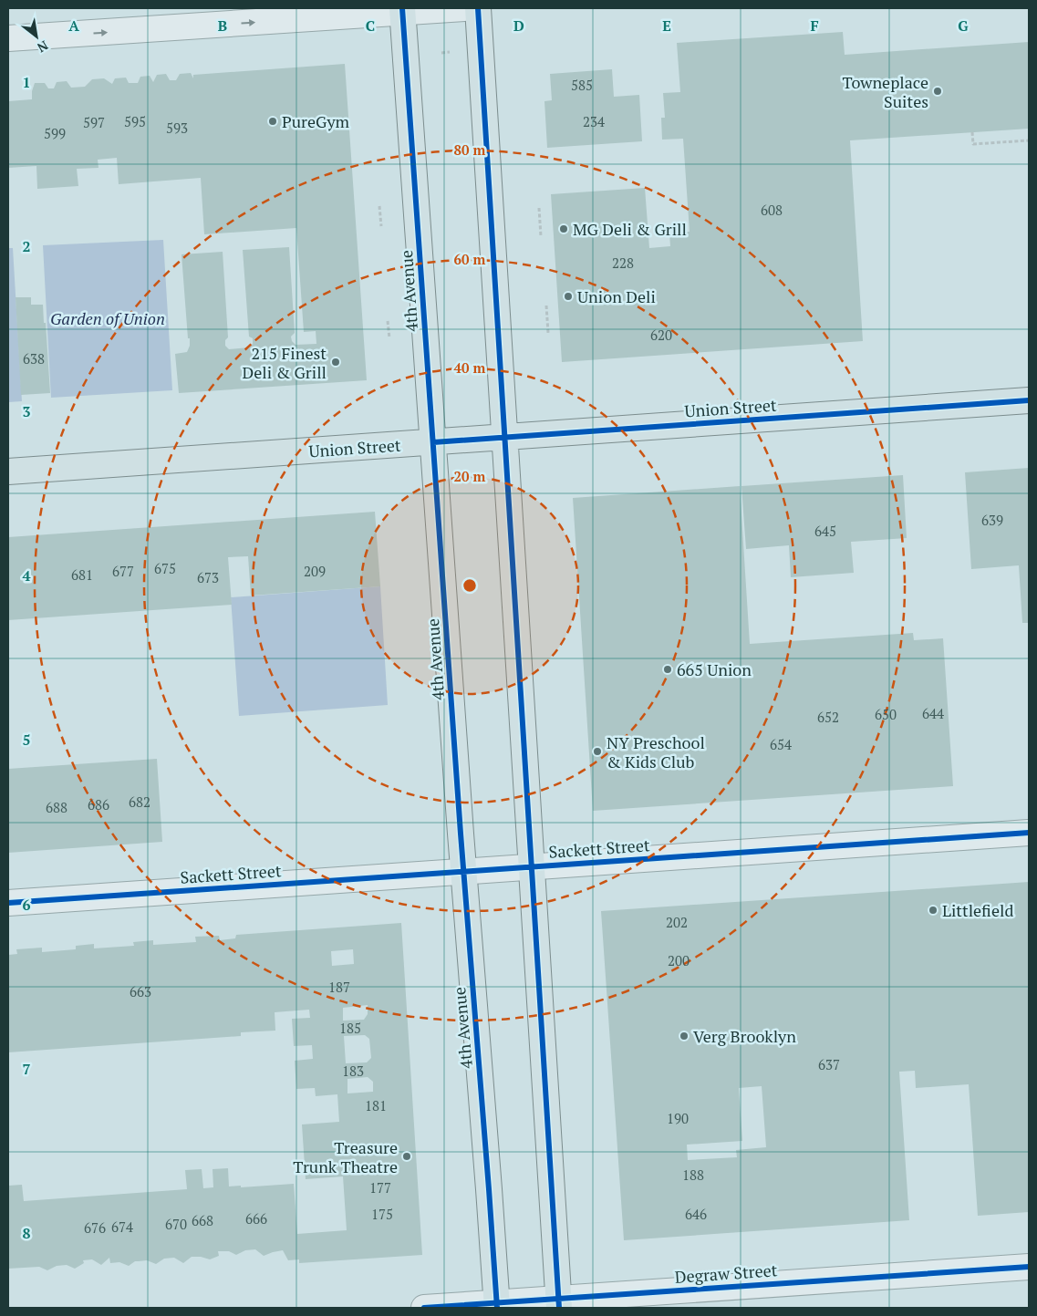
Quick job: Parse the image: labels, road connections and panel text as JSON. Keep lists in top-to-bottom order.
{
  "streets": {
    "main road": ["4th Avenue", "Union Street"],
    "street": ["Sackett Street", "Degraw Street"]
  },
  "crossings": [
    ["4th Avenue", "Union Street"],
    ["4th Avenue", "Sackett Street"],
    ["4th Avenue", "Degraw Street"]
  ],
  "parks": ["Garden of Union"],
  "places": [
    "Towneplace Suites",
    "PureGym",
    "MG Deli & Grill",
    "Union Deli",
    "215 Finest Deli & Grill",
    "665 Union",
    "NY Preschool & Kids Club",
    "Littlefield",
    "Verg Brooklyn",
    "Treasure Trunk Theatre"
  ],
  "house_numbers": [
    "585",
    "595",
    "234",
    "597",
    "593",
    "599",
    "608",
    "228",
    "620",
    "638",
    "639",
    "645",
    "675",
    "677",
    "209",
    "681",
    "673",
    "644",
    "650",
    "652",
    "654",
    "682",
    "686",
    "688",
    "202",
    "200",
    "187",
    "663",
    "185",
    "637",
    "183",
    "181",
    "190",
    "188",
    "177",
    "175",
    "646",
    "666",
    "668",
    "670",
    "674",
    "676"
  ],
  "north": "bottom right",
  "grid": {
    "columns": [
      "A",
      "B",
      "C",
      "D",
      "E",
      "F",
      "G"
    ],
    "rows": [
      "1",
      "2",
      "3",
      "4",
      "5",
      "6",
      "7",
      "8"
    ]
  },
  "rings": [
    "80 m",
    "60 m",
    "40 m",
    "20 m"
  ]
}
